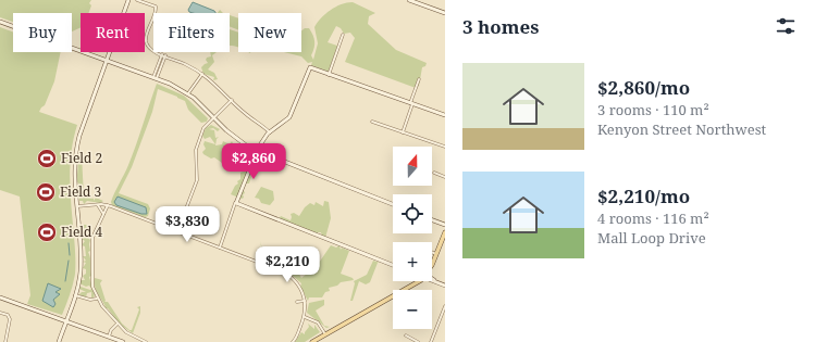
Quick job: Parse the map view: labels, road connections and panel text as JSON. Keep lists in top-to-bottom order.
{
  "places": {
    "sports": ["Field 2", "Field 3", "Field 4"]
  },
  "north": "top",
  "page": {
    "heading": "3 homes",
    "chip": [
      "Buy",
      "Rent",
      "Filters",
      "New"
    ],
    "list": [
      {
        "name": "$2,860/mo",
        "note": "3 rooms · 110 m² · Kenyon Street Northwest"
      },
      {
        "name": "$2,210/mo",
        "note": "4 rooms · 116 m² · Mall Loop Drive"
      }
    ],
    "price": ["$2,860", "$3,830", "$2,210"],
    "map_buttons": ["+", "−"]
  }
}
